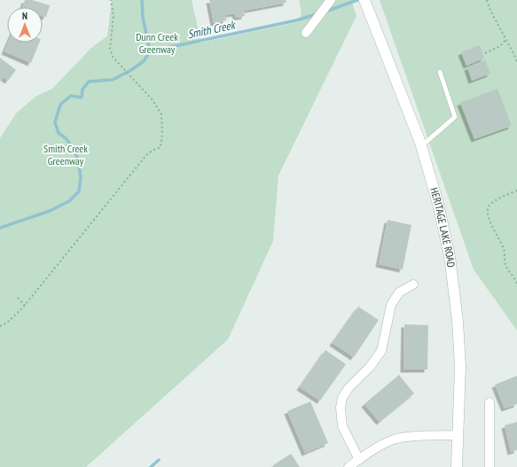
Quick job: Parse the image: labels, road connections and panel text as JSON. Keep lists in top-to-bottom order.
{
  "streets": {
    "main road": ["HERITAGE LAKE ROAD"]
  },
  "water": ["Smith Creek"],
  "parks": ["Dunn Creek Greenway", "Smith Creek Greenway"],
  "north": "top"
}
